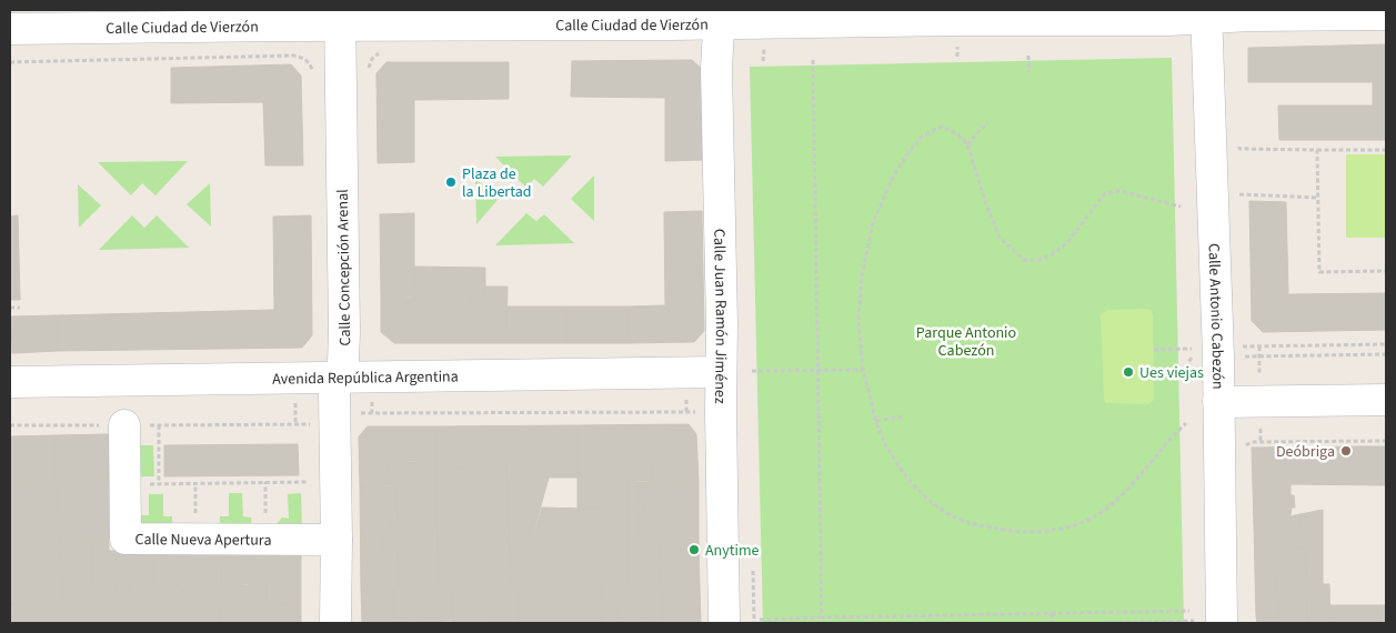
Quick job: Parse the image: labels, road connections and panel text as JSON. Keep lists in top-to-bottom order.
{
  "streets": {
    "street": [
      "Calle Ciudad de Vierzón",
      "Calle Concepción Arenal",
      "Calle Juan Ramón Jiménez",
      "Calle Antonio Cabezón",
      "Avenida República Argentina",
      "Calle Nueva Apertura"
    ]
  },
  "crossings": [
    ["Calle Ciudad de Vierzón", "Calle Concepción Arenal"],
    ["Calle Ciudad de Vierzón", "Calle Juan Ramón Jiménez"],
    ["Calle Ciudad de Vierzón", "Calle Antonio Cabezón"],
    ["Calle Concepción Arenal", "Avenida República Argentina"],
    ["Calle Concepción Arenal", "Calle Nueva Apertura"],
    ["Calle Juan Ramón Jiménez", "Avenida República Argentina"]
  ],
  "parks": ["Parque Antonio Cabezón"],
  "places": [
    "Plaza de la Libertad",
    "Ues viejas",
    "Deóbriga",
    "Anytime"
  ]
}
